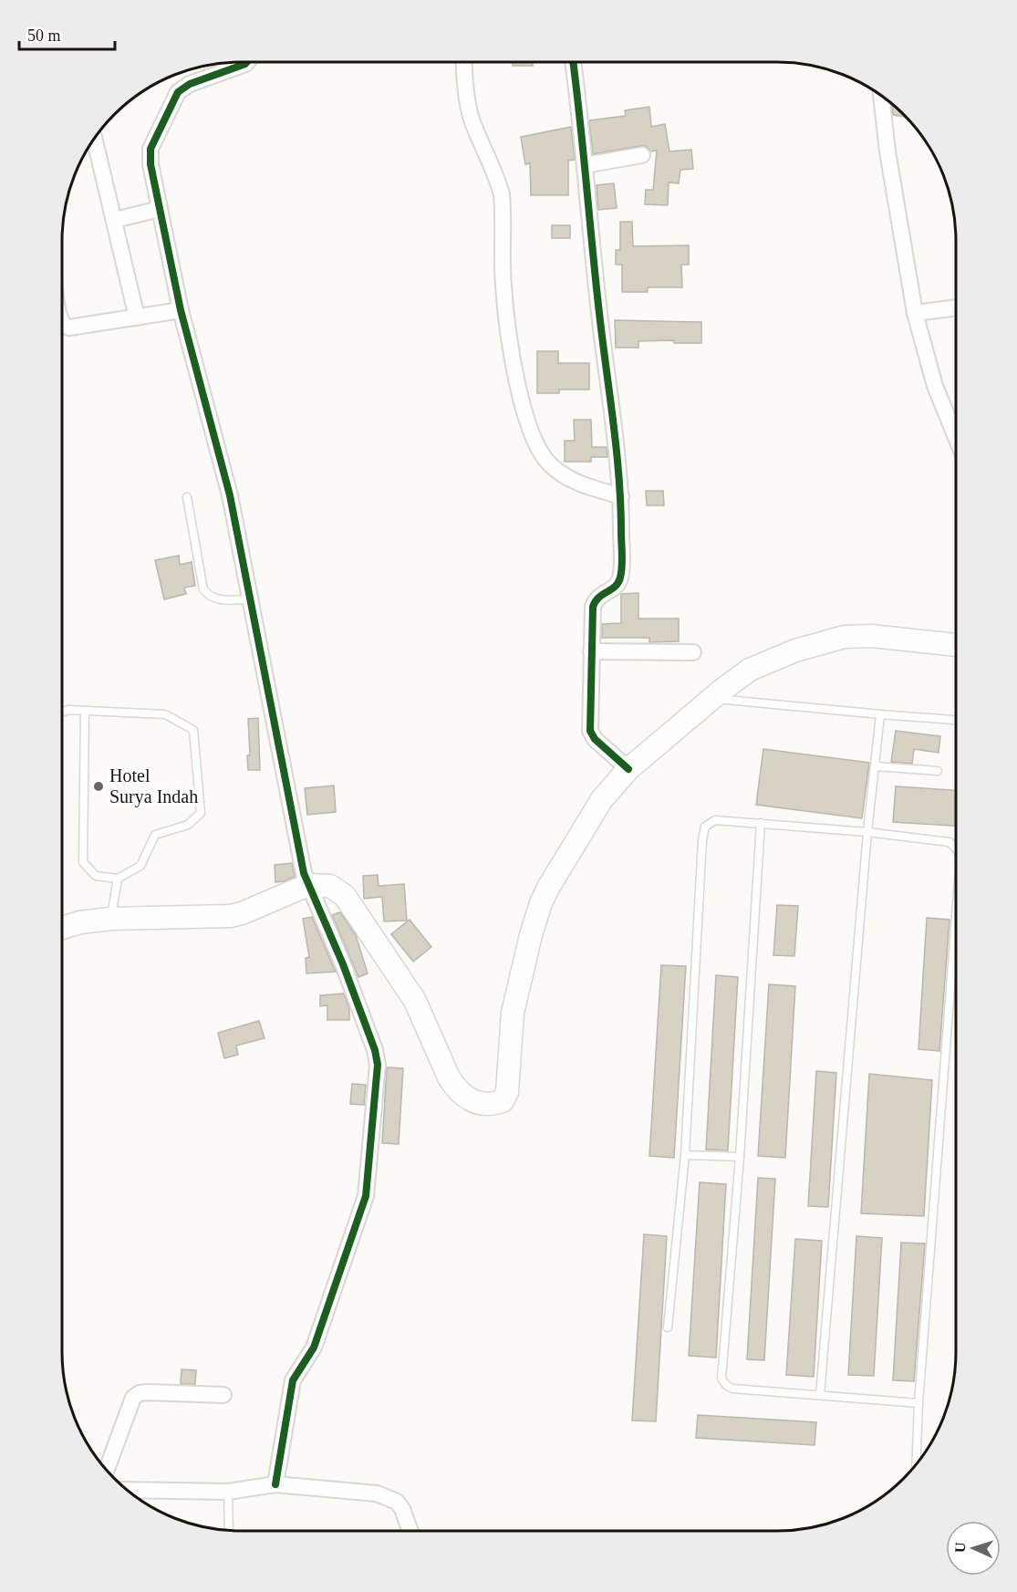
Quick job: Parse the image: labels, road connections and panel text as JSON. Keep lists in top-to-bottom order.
{
  "places": ["Hotel Surya Indah"],
  "scale_bar": "50 m",
  "north": "left"
}
